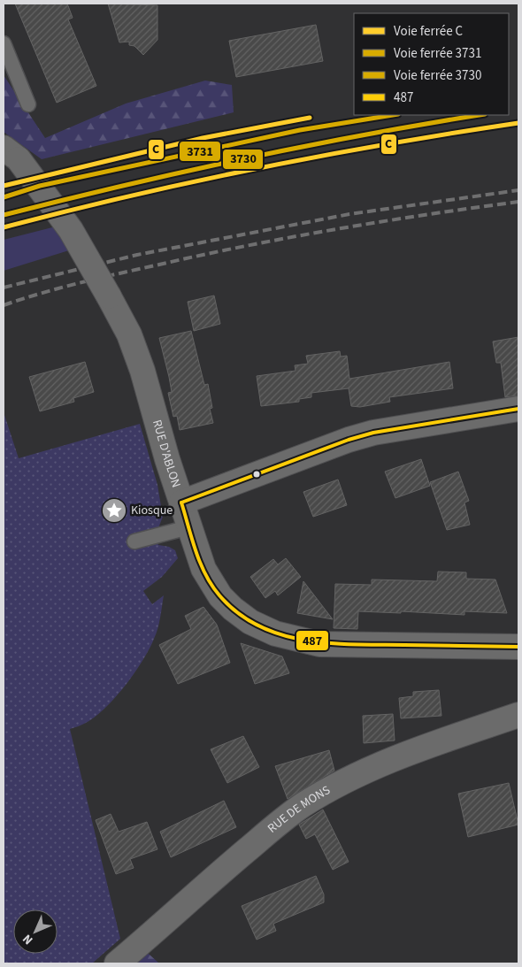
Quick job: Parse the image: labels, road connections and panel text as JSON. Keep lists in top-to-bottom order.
{
  "streets": {
    "street": ["RUE D'ABLON", "RUE DE MONS"]
  },
  "places": {
    "place": ["Kiosque"]
  },
  "lines": [
    "rail line 3731",
    "rail line 3730",
    "rail line C",
    "transit line 487"
  ],
  "legend": [
    "Voie ferrée C",
    "Voie ferrée 3731",
    "Voie ferrée 3730",
    "487"
  ],
  "north": "bottom left"
}
